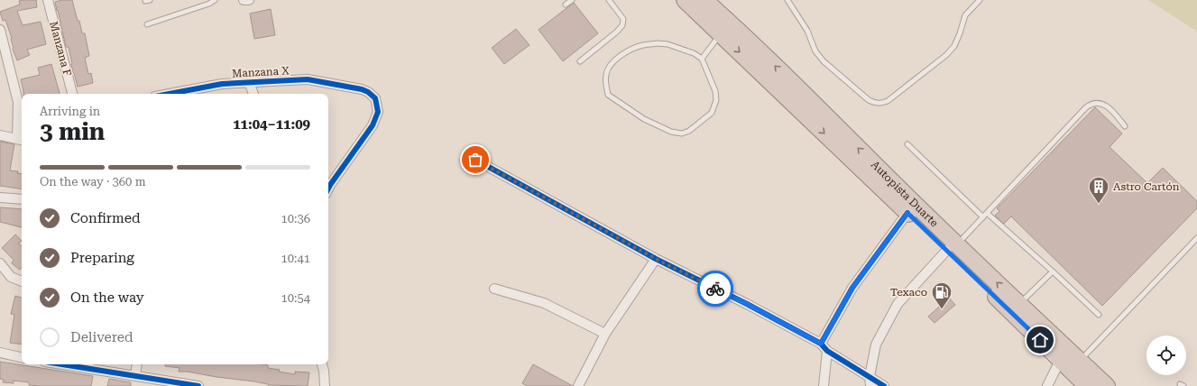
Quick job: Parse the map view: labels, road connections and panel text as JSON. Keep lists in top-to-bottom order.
{
  "streets": {
    "highway": ["Autopista Duarte"],
    "street": ["Manzana F", "Manzana X"]
  },
  "places": {
    "building": ["Astro Cartón"],
    "fuel station": ["Texaco"]
  },
  "page": {
    "heading": ["3 min", "Arriving in", "11:04–11:09"],
    "bar": "On the way · 360 m",
    "list": [
      ["Confirmed", "10:36"],
      ["Preparing", "10:41"],
      ["On the way", "10:54"],
      "Delivered"
    ]
  }
}
